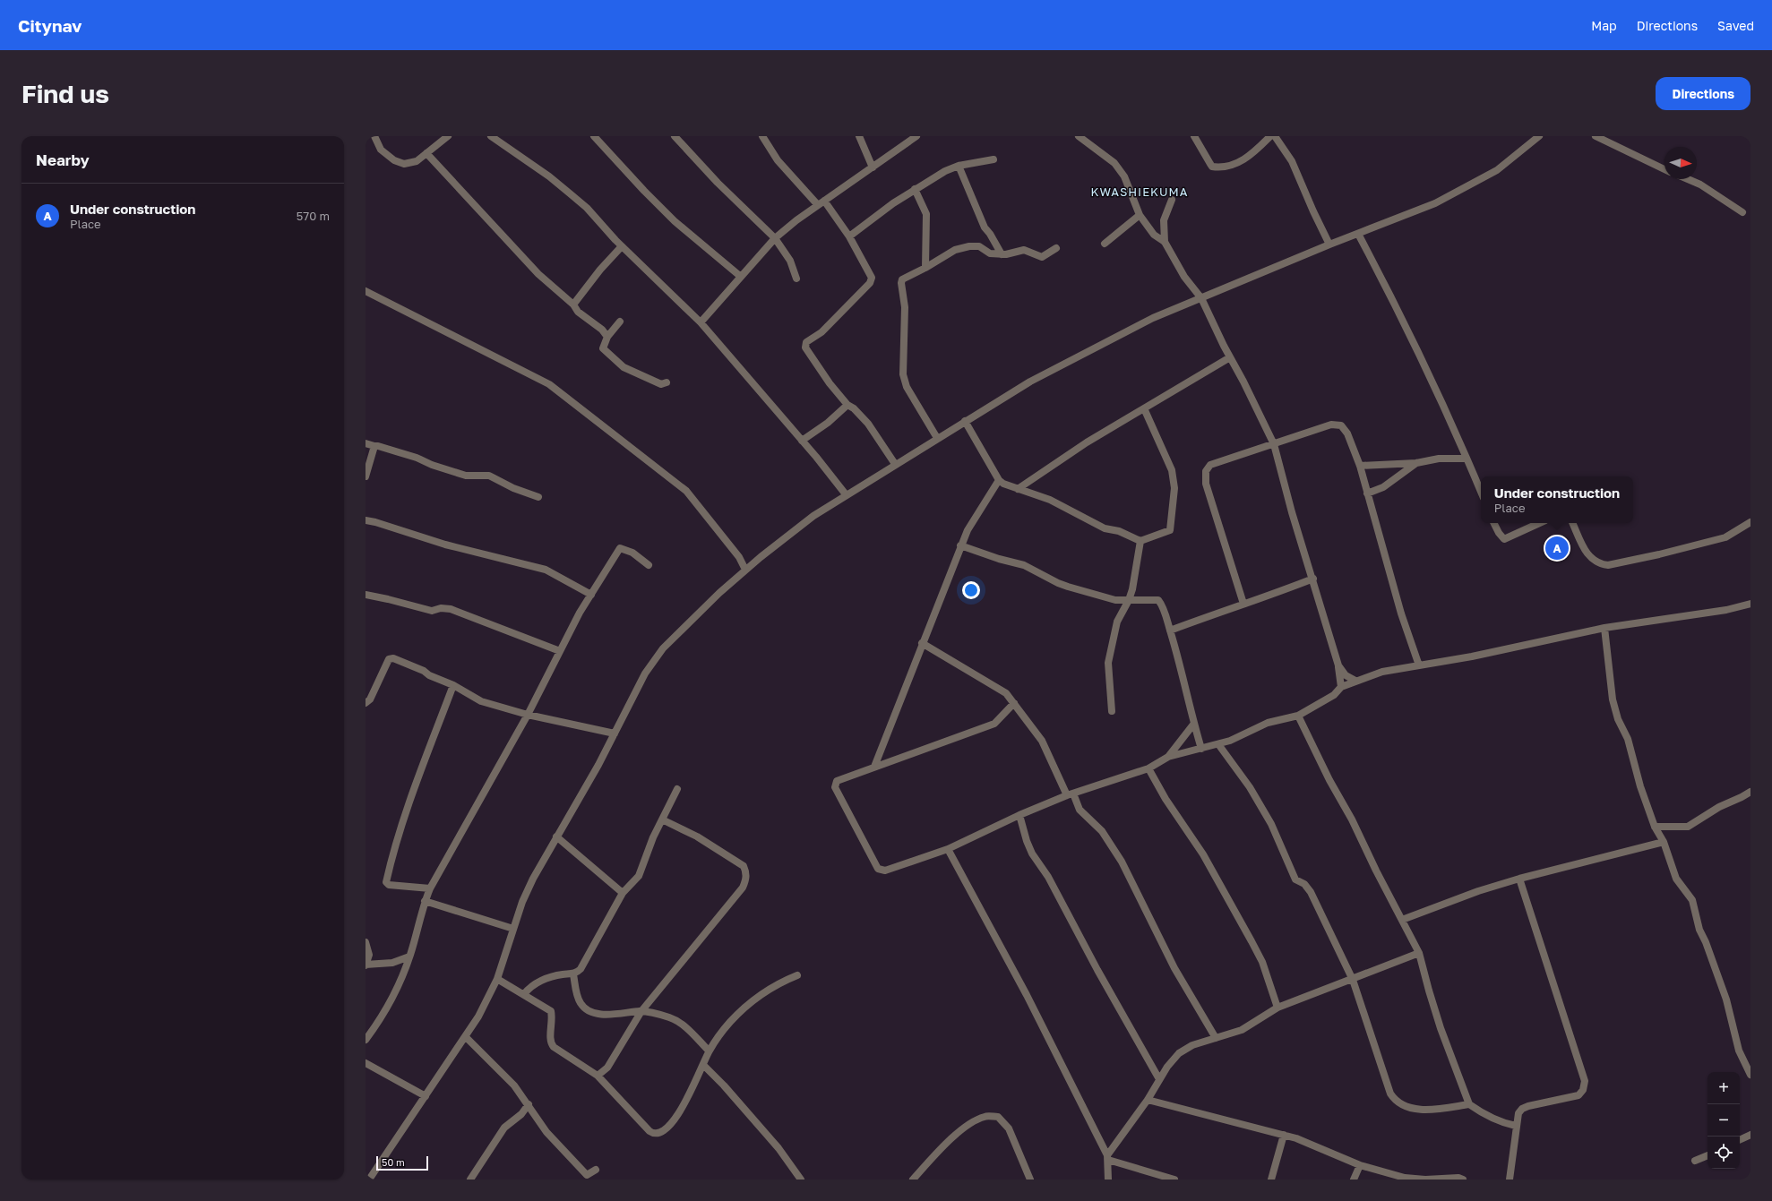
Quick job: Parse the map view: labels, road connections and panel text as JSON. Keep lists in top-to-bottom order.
{
  "districts": ["KWASHIEKUMA"],
  "scale_bar": "50 m",
  "north": "right",
  "page": {
    "header": "Citynav",
    "nav": ["Map", "Directions", "Saved"],
    "buttons": "Directions",
    "title": "Find us",
    "heading": "Nearby",
    "list": [
      {
        "mark": "A",
        "name": "Under construction",
        "note": "Place",
        "value": "570 m"
      }
    ],
    "popup": ["Under construction", "Place"],
    "pins": "A",
    "map_buttons": ["+", "−"],
    "scale": "50 m"
  }
}
